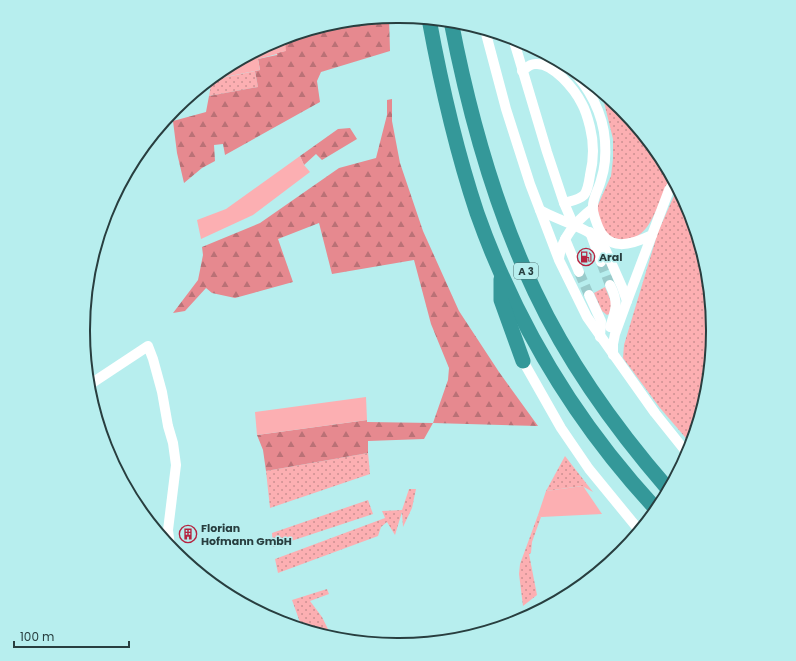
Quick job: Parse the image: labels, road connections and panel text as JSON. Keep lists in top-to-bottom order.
{
  "streets": {
    "highway": ["A 3"]
  },
  "places": {
    "fuel station": ["Aral"],
    "building": ["Florian Hofmann GmbH"]
  },
  "scale_bar": "100 m"
}
